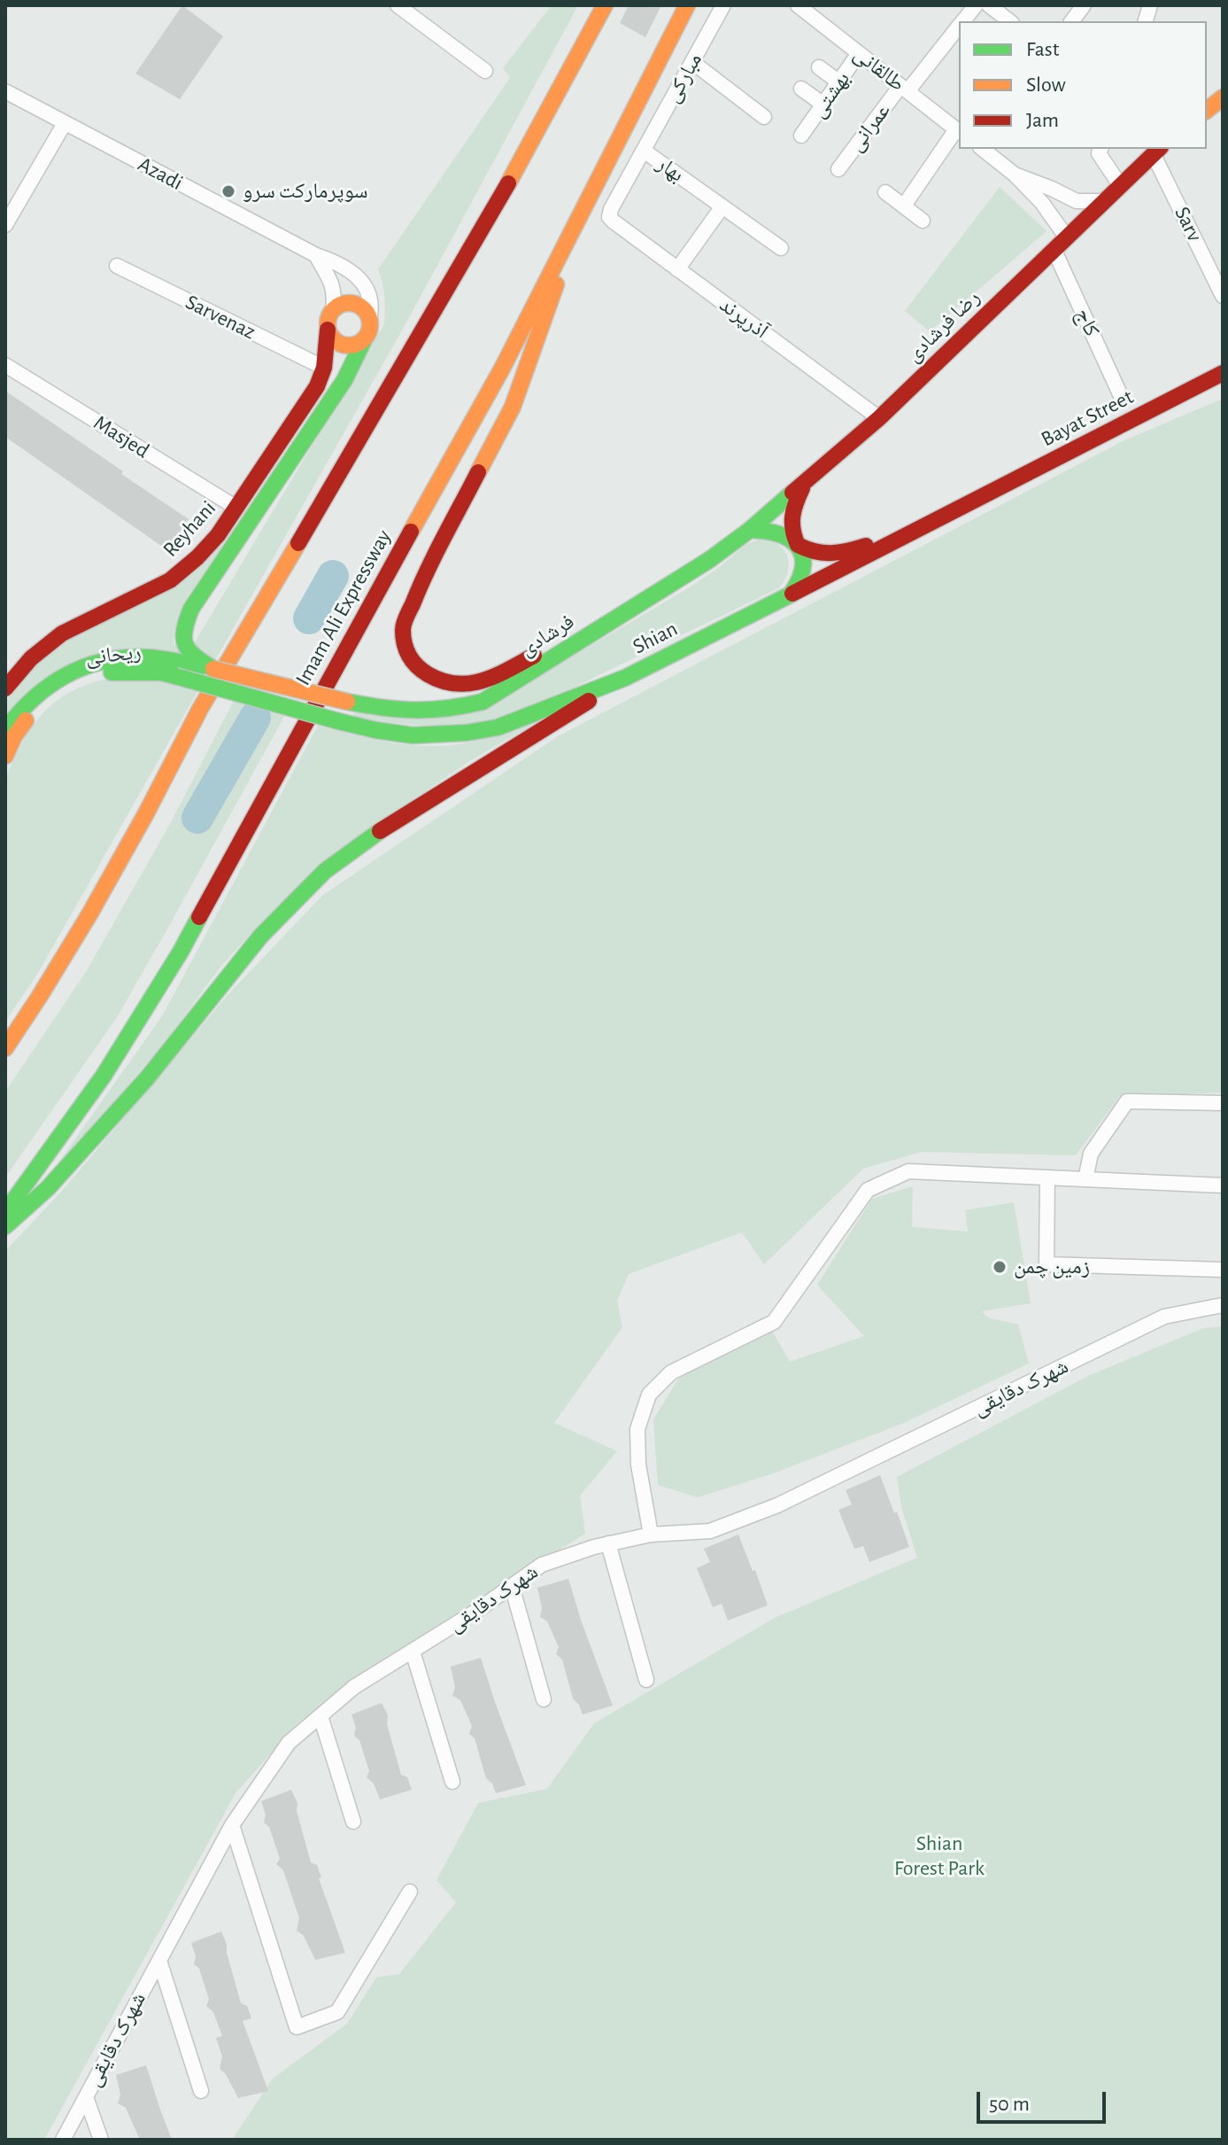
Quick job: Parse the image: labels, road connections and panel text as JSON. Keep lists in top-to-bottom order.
{
  "streets": {
    "main road": [
      "رضا فرشادی",
      "Bayat Street",
      "Reyhani",
      "Imam Ali Expressway",
      "فرشادی",
      "Shian",
      "ریحانی"
    ],
    "street": [
      "طالقانی",
      "مبارکی",
      "بهشتی",
      "عمرانی",
      "بهار",
      "Azadi",
      "Sarv",
      "Sarvenaz",
      "آذرپرند",
      "کاج",
      "Masjed",
      "شهرک دقایقی"
    ]
  },
  "crossings": [
    ["طالقانی", "بهشتی"],
    ["طالقانی", "عمرانی"],
    ["مبارکی", "بهار"],
    ["بهار", "آذرپرند"],
    ["Azadi", "Reyhani"],
    ["Sarv", "رضا فرشادی"],
    ["Sarvenaz", "Reyhani"],
    ["آذرپرند", "رضا فرشادی"],
    ["کاج", "رضا فرشادی"],
    ["رضا فرشادی", "فرشادی"],
    ["Bayat Street", "Shian"],
    ["Masjed", "Reyhani"],
    ["Shian", "ریحانی"]
  ],
  "parks": ["Shian Forest Park"],
  "places": ["سوپرمارکت سرو", "زمین چمن"],
  "legend": ["Fast", "Slow", "Jam"],
  "scale_bar": "50 m"
}
